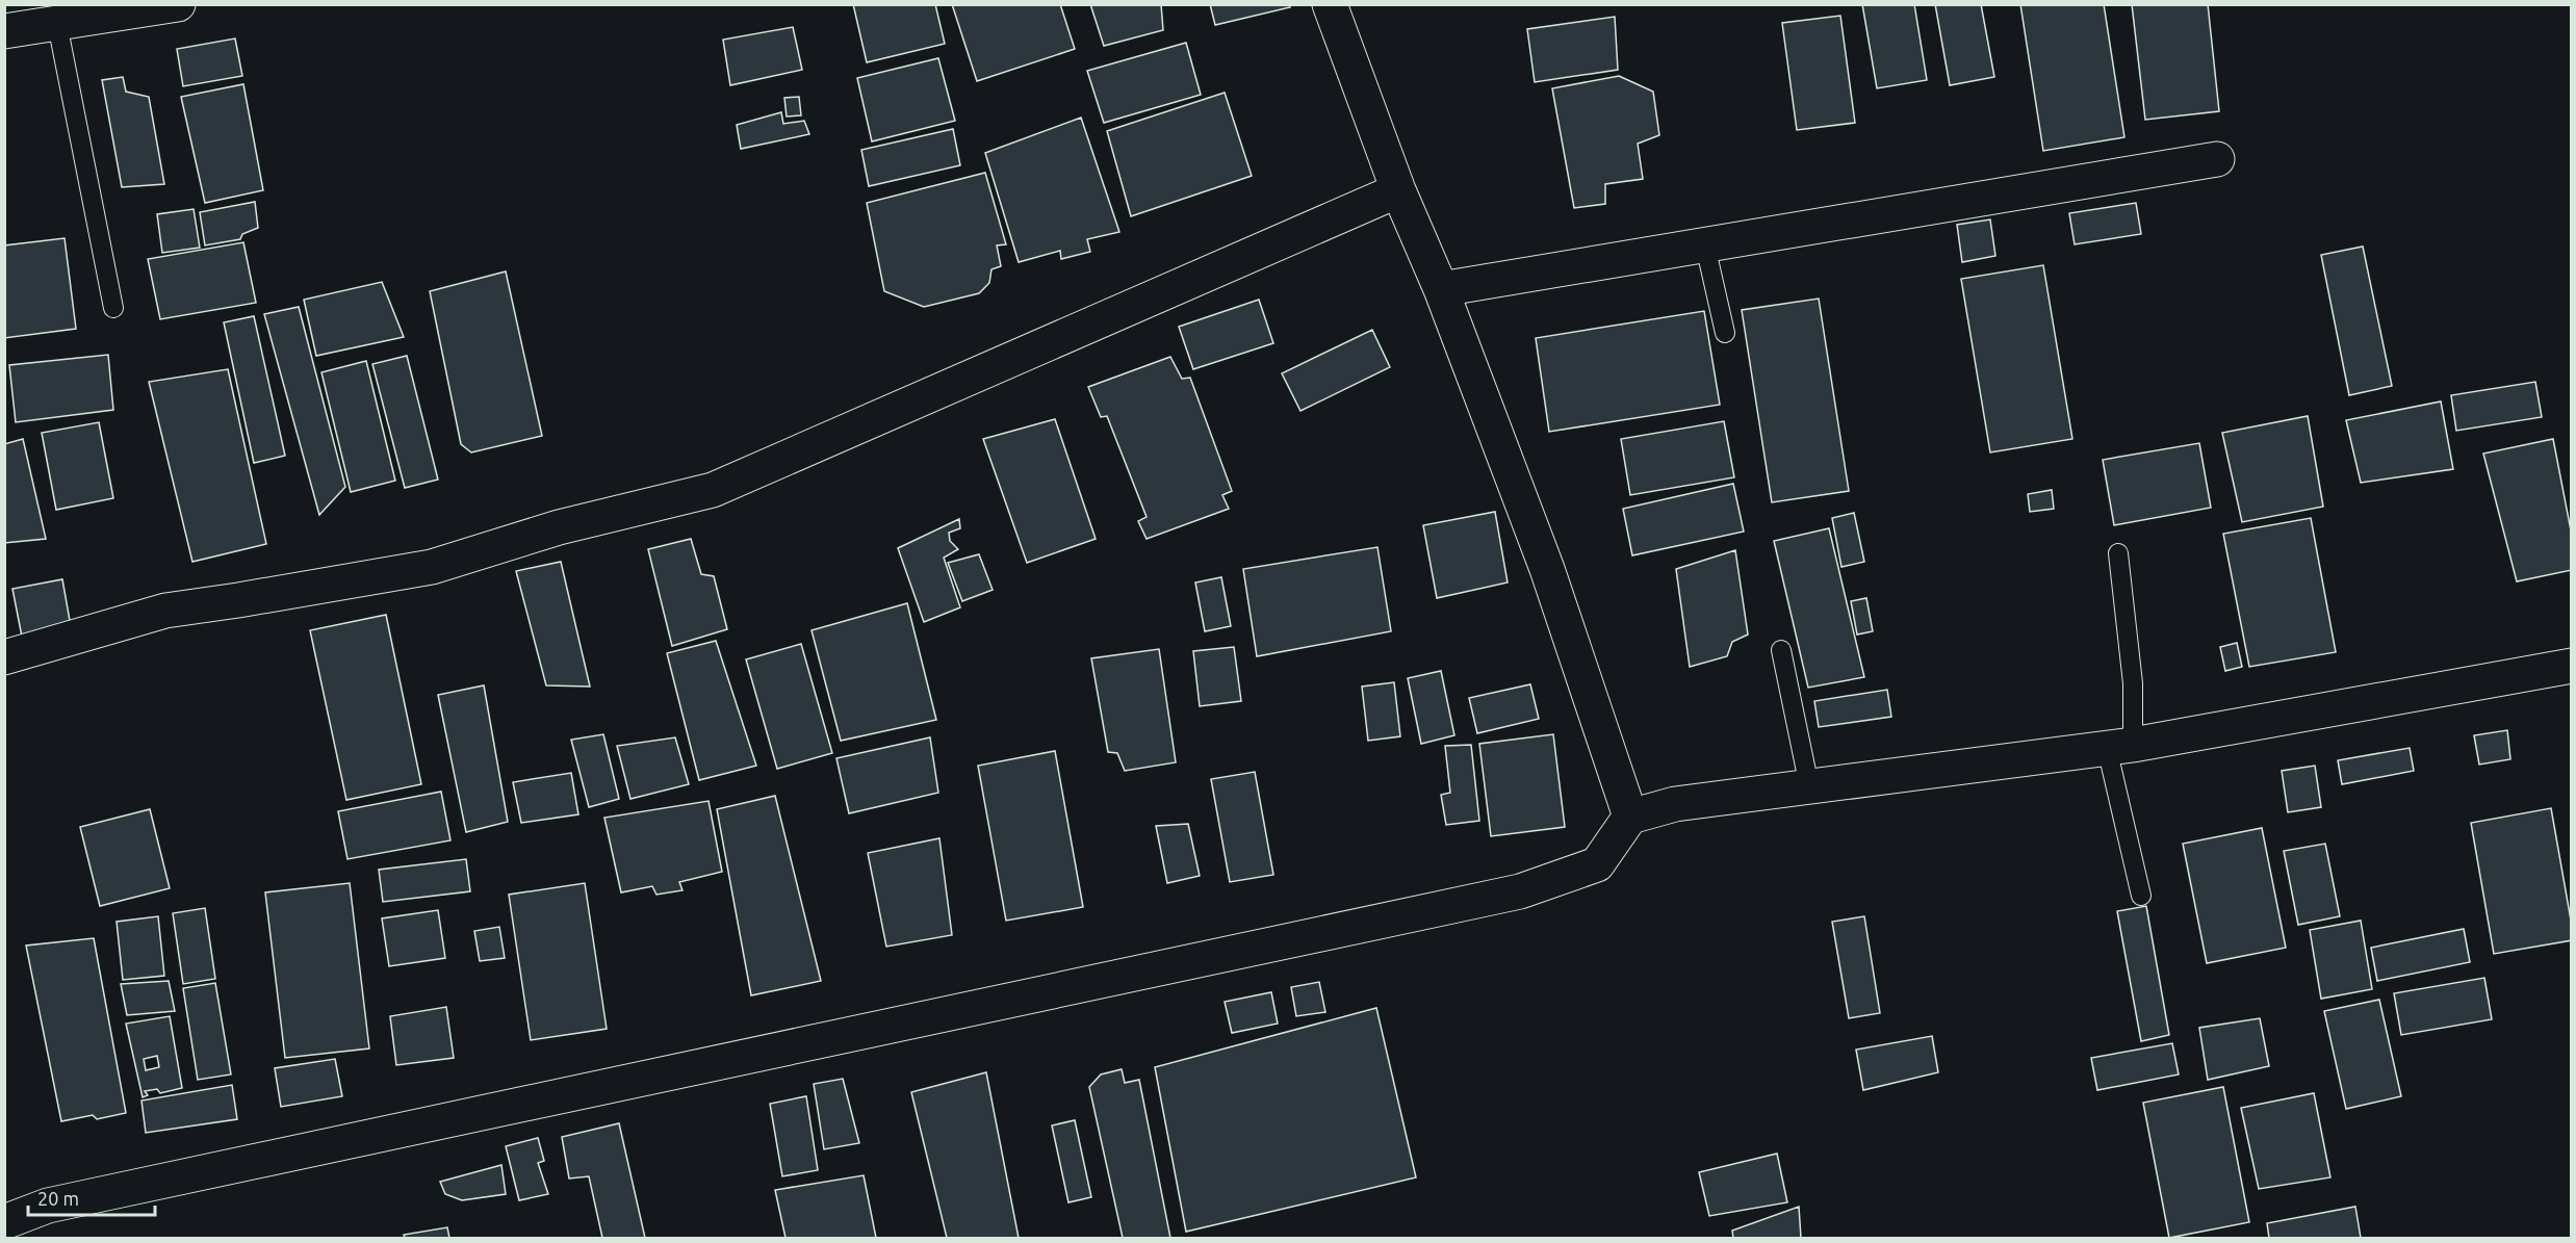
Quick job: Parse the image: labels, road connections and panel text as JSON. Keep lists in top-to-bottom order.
{
  "scale_bar": "20 m"
}
